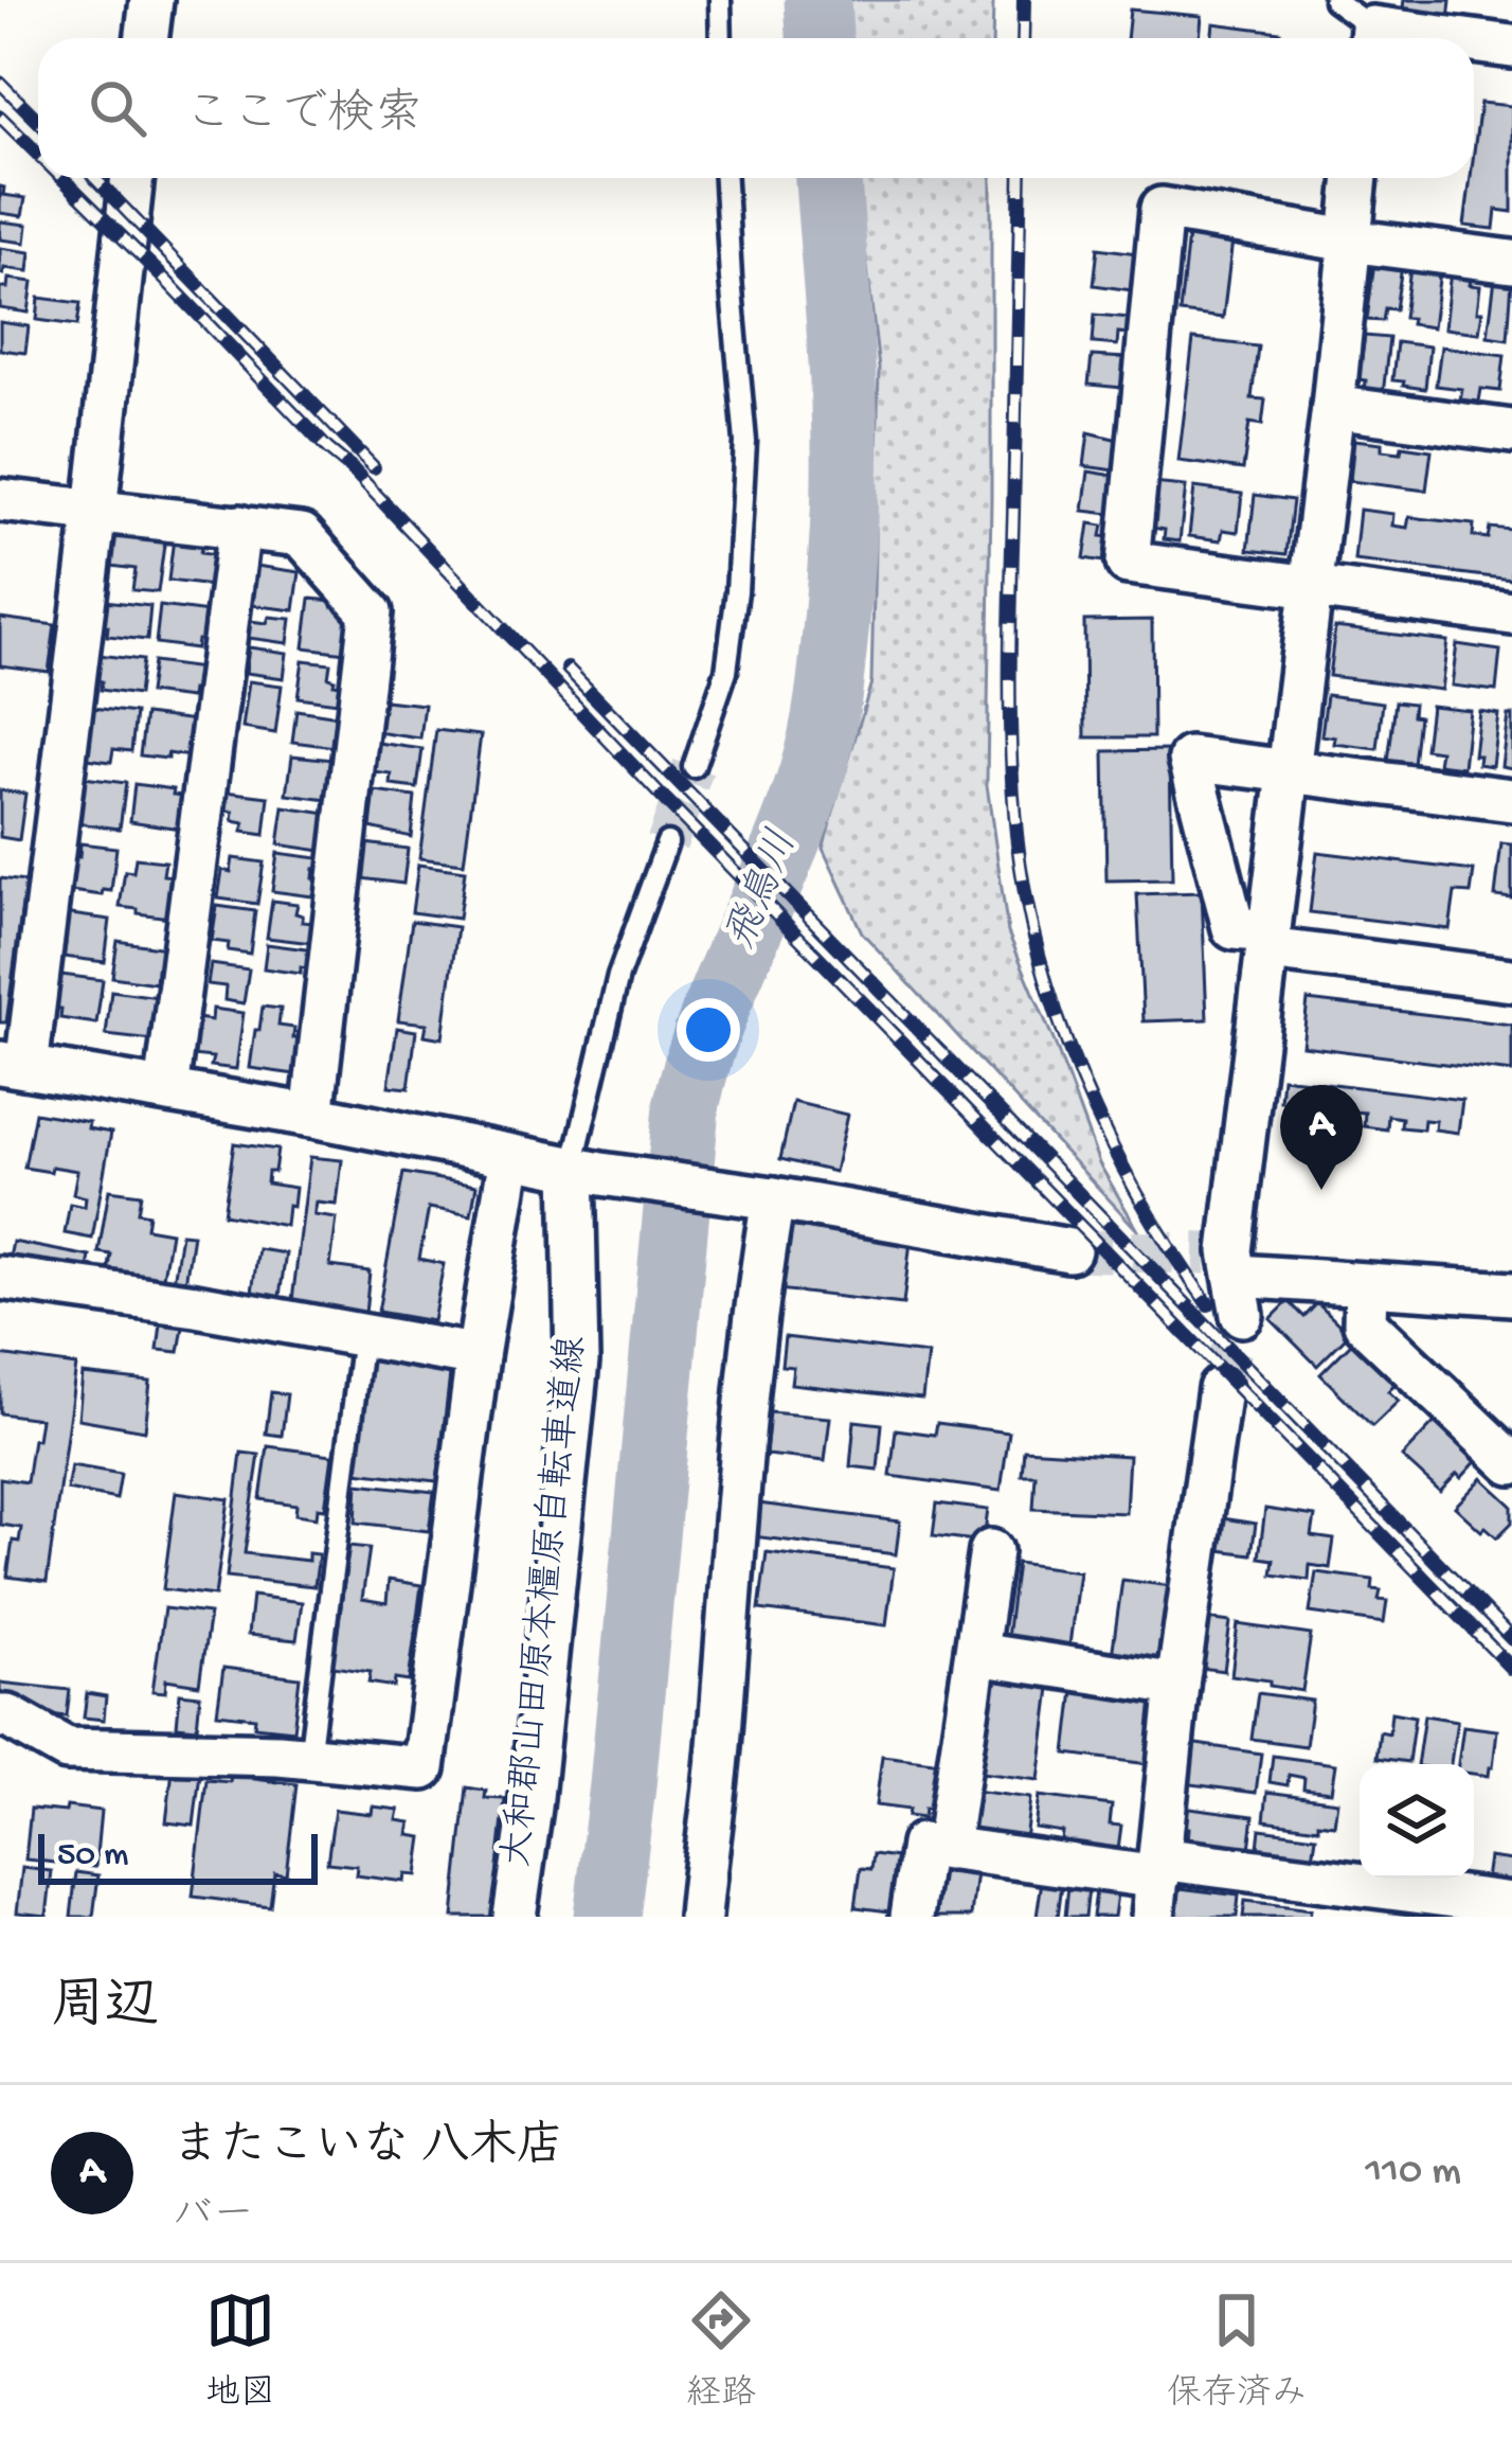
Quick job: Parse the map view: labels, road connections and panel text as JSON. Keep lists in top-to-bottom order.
{
  "streets": {
    "street": ["大和郡山田原本橿原自転車道線"]
  },
  "water": ["飛鳥川"],
  "scale_bar": "50 m",
  "page": {
    "search": "ここで検索",
    "pins": "A",
    "scale": "50 m",
    "heading": "周辺",
    "list": [
      {
        "mark": "A",
        "name": "またこいな 八木店",
        "note": "バー",
        "value": "110 m"
      }
    ],
    "nav": ["地図", "経路", "保存済み"]
  }
}
